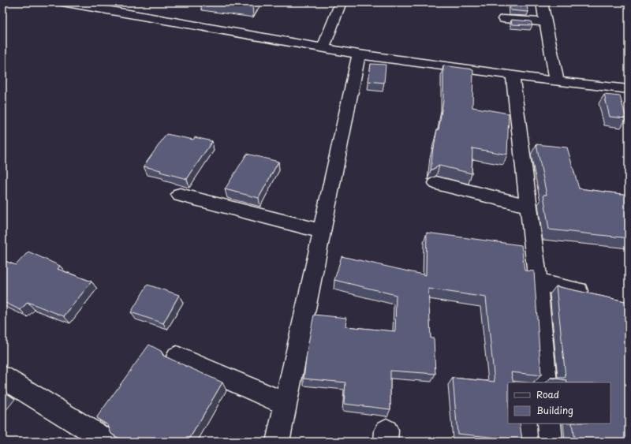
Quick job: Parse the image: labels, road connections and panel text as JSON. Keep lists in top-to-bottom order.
{
  "legend": ["Road", "Building"]
}
